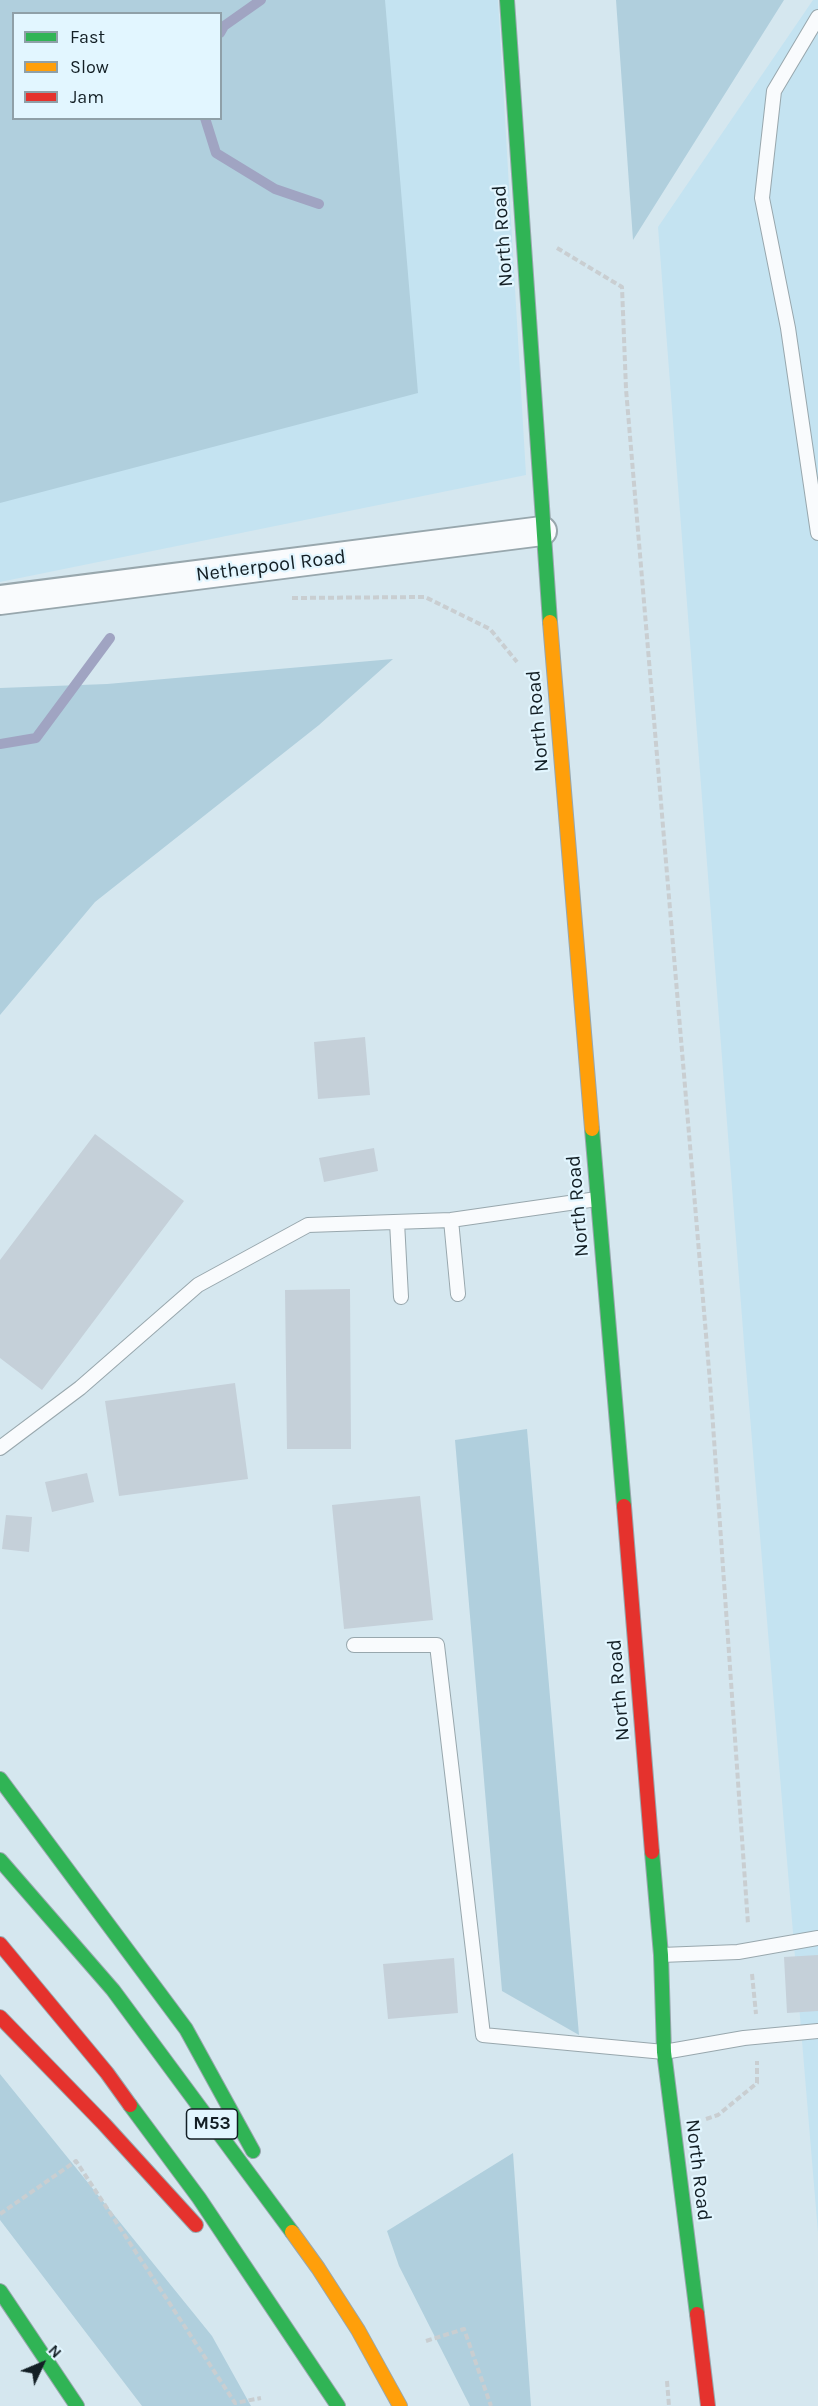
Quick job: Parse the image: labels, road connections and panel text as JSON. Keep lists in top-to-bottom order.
{
  "streets": {
    "main road": ["North Road", "M53"],
    "street": ["Netherpool Road"]
  },
  "crossings": [
    ["North Road", "Netherpool Road"]
  ],
  "legend": ["Fast", "Slow", "Jam"],
  "north": "top right"
}
